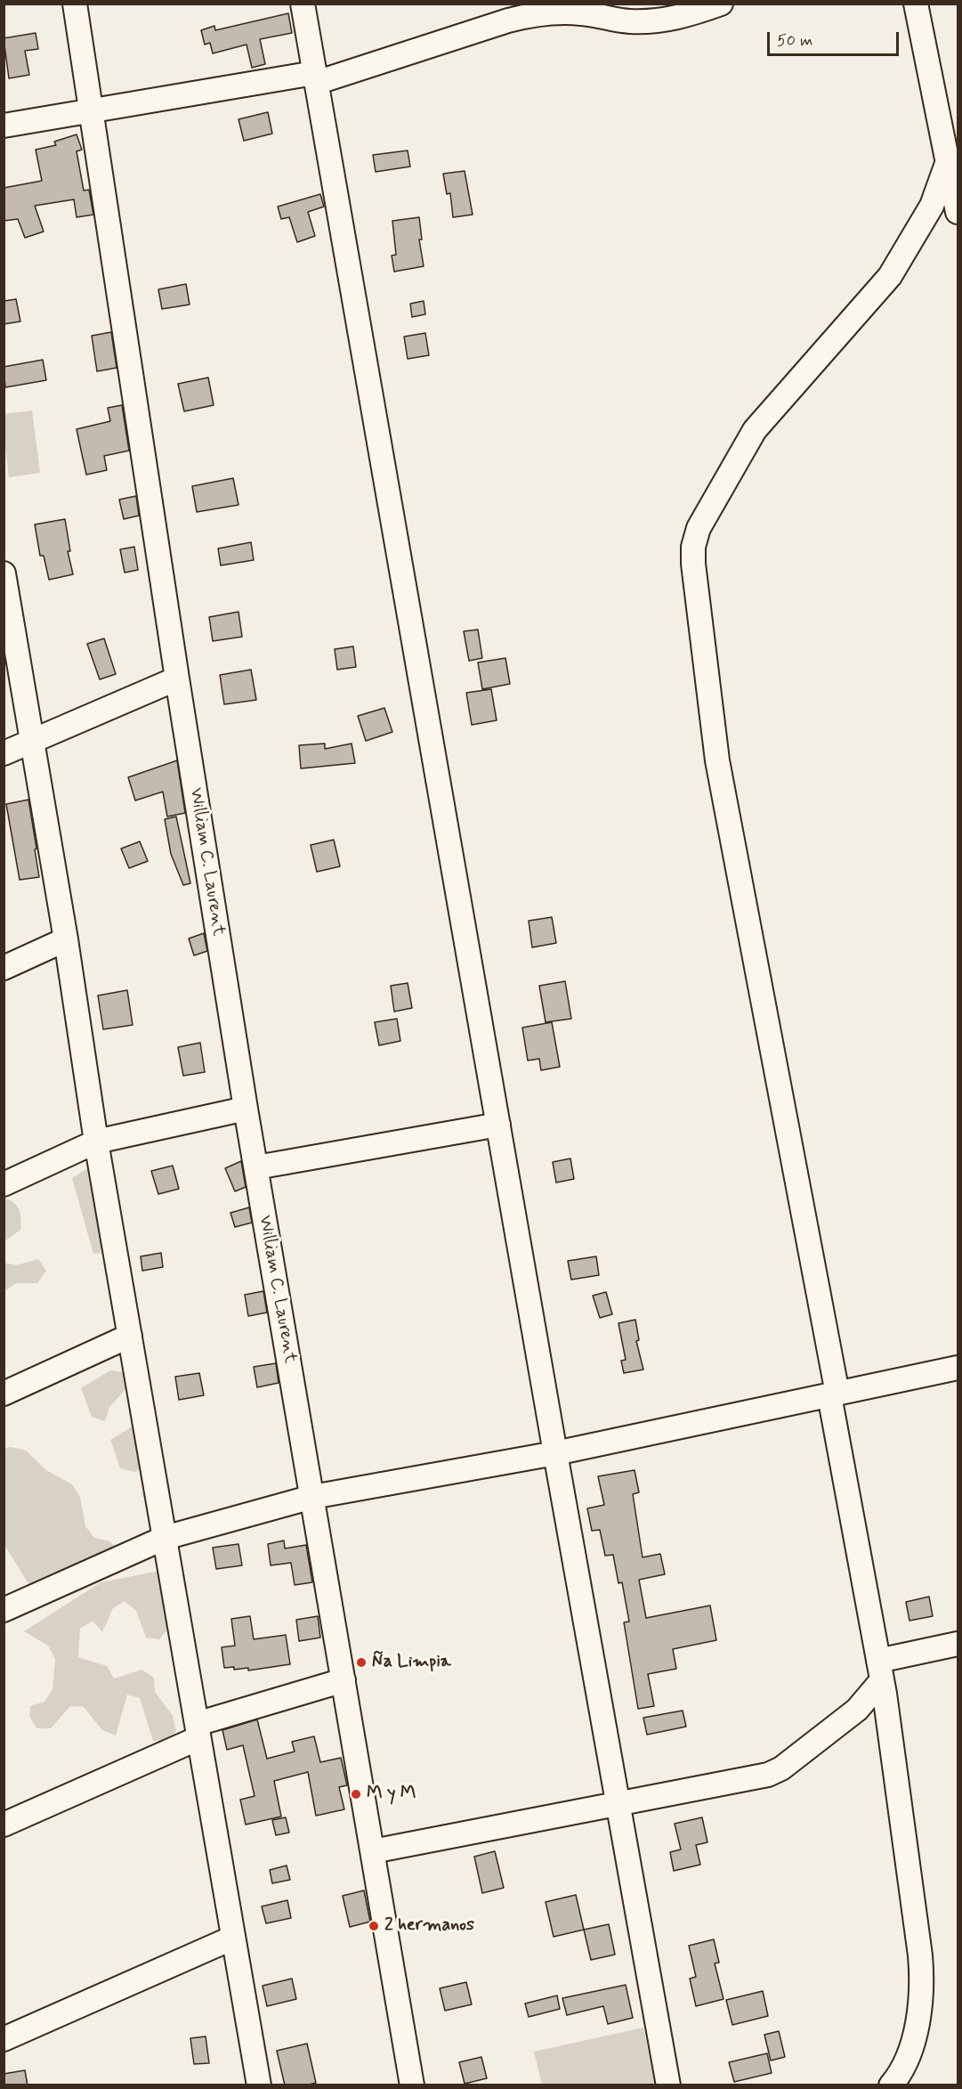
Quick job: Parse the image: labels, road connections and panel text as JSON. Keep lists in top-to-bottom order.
{
  "streets": {
    "street": ["William C. Laurent"]
  },
  "places": ["Ña Limpia", "M y M", "2 hermanos"],
  "scale_bar": "50 m"
}
